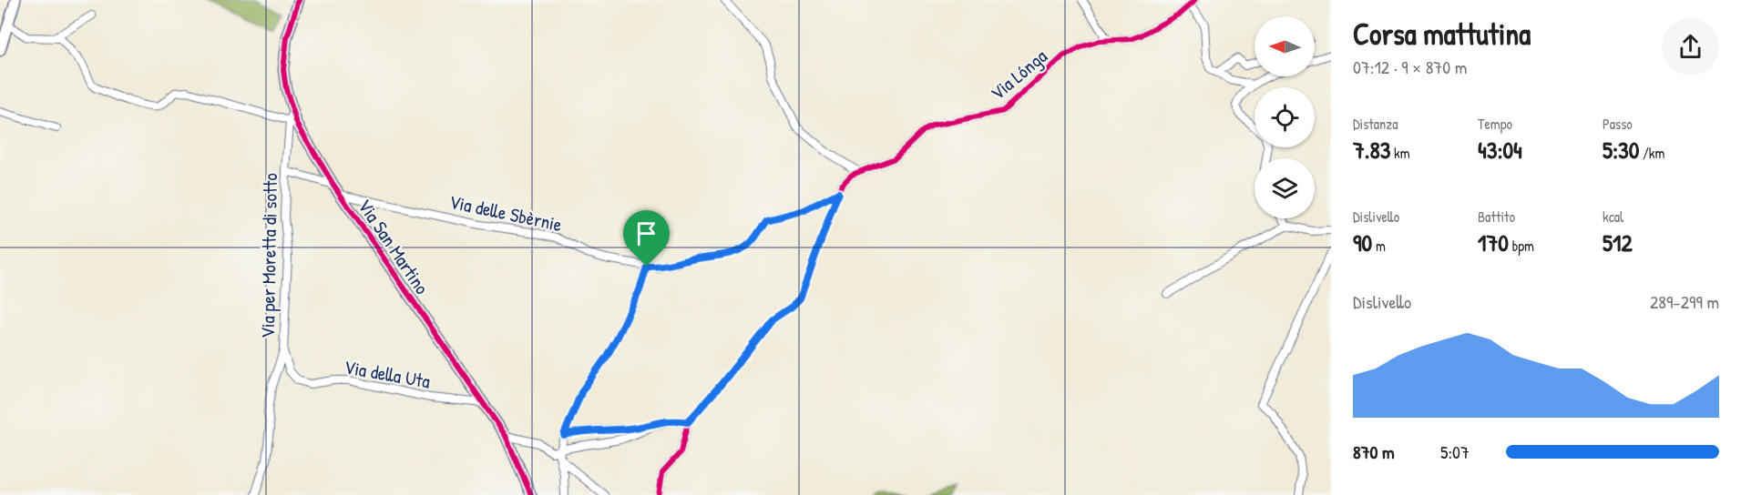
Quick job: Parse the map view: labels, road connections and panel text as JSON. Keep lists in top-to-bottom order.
{
  "streets": {
    "street": [
      "Via Lónga",
      "Via delle Sbèrnie",
      "Via San Martino",
      "Via per Moretta di sotto",
      "Via della Uta"
    ]
  },
  "crossings": [
    ["Via Lónga", "Via delle Sbèrnie"],
    ["Via delle Sbèrnie", "Via San Martino"],
    ["Via San Martino", "Via per Moretta di sotto"],
    ["Via San Martino", "Via della Uta"]
  ],
  "north": "left",
  "page": {
    "heading": ["Corsa mattutina", "07:12 · 9 × 870 m"],
    "stats": [
      ["Distanza", "7.83 km"],
      ["Tempo", "43:04"],
      ["Passo", "5:30 /km"],
      ["Dislivello", "90 m"],
      ["Battito", "170 bpm"],
      ["kcal", "512"]
    ],
    "chart": ["Dislivello", "289–299 m"],
    "list": [
      {
        "name": "870 m",
        "note": "5:07"
      }
    ]
  }
}
